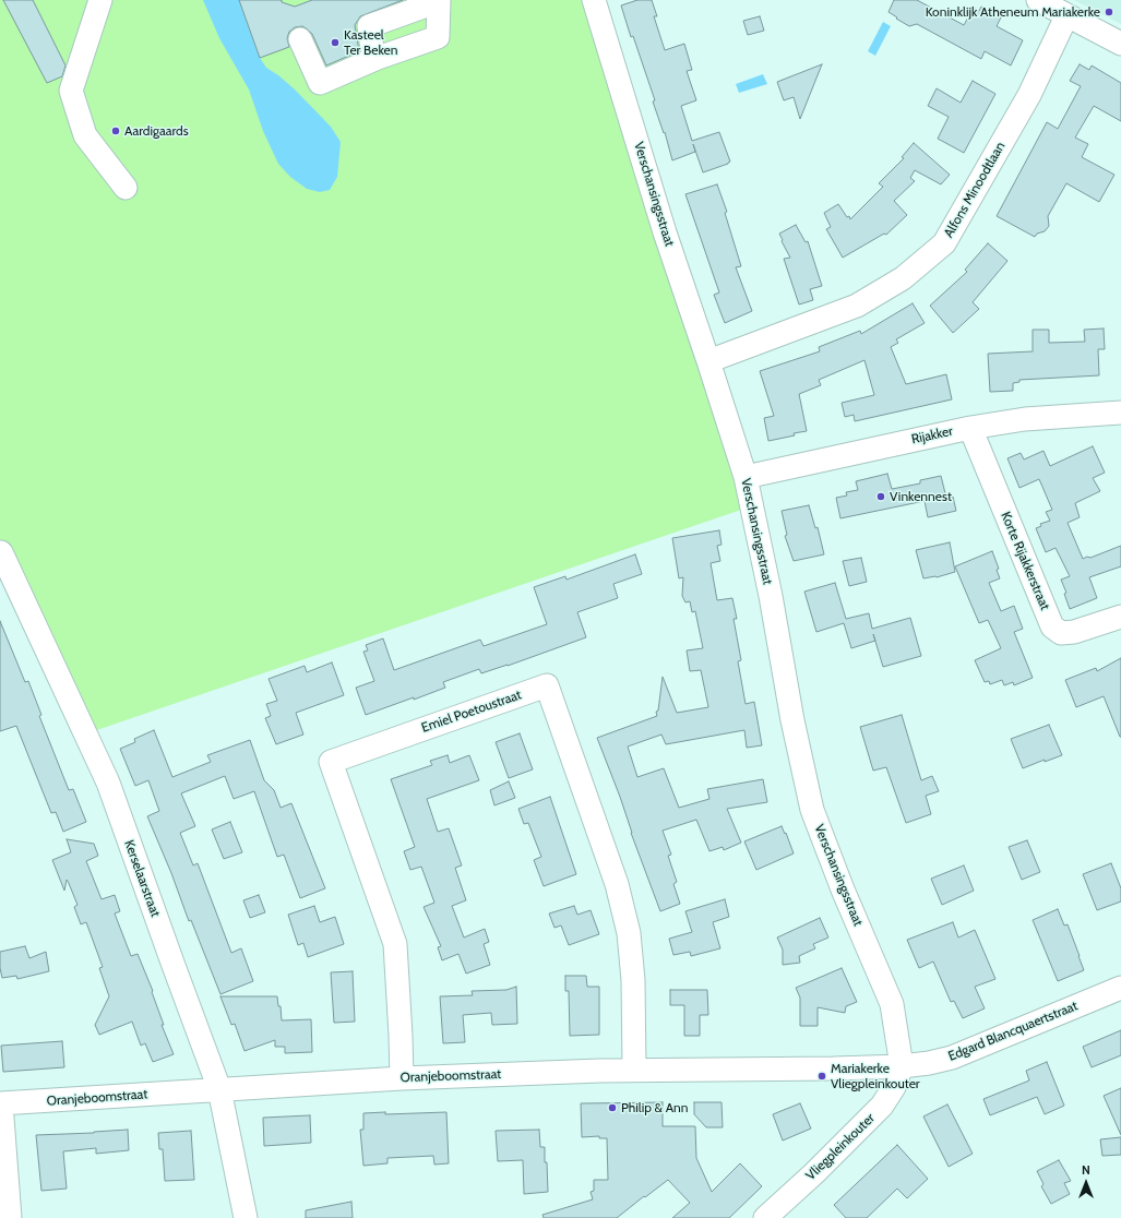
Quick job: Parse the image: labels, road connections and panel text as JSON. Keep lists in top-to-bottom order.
{
  "streets": {
    "street": [
      "Alfons Minoodtlaan",
      "Verschansingsstraat",
      "Rijakker",
      "Korte Rijakkerstraat",
      "Emiel Poetoustraat",
      "Kerselaarstraat",
      "Edgard Blancquaertstraat",
      "Oranjeboomstraat",
      "Vliegpleinkouter"
    ]
  },
  "crossings": [
    ["Alfons Minoodtlaan", "Verschansingsstraat"],
    ["Verschansingsstraat", "Rijakker"],
    ["Verschansingsstraat", "Edgard Blancquaertstraat"],
    ["Verschansingsstraat", "Oranjeboomstraat"],
    ["Verschansingsstraat", "Vliegpleinkouter"],
    ["Rijakker", "Korte Rijakkerstraat"],
    ["Emiel Poetoustraat", "Oranjeboomstraat"],
    ["Kerselaarstraat", "Oranjeboomstraat"],
    ["Edgard Blancquaertstraat", "Oranjeboomstraat"],
    ["Edgard Blancquaertstraat", "Vliegpleinkouter"],
    ["Oranjeboomstraat", "Vliegpleinkouter"]
  ],
  "places": [
    "Koninklijk Atheneum Mariakerke",
    "Kasteel Ter Beken",
    "Aardigaards",
    "Vinkennest",
    "Mariakerke Vliegpleinkouter",
    "Philip & Ann"
  ],
  "north": "top"
}
